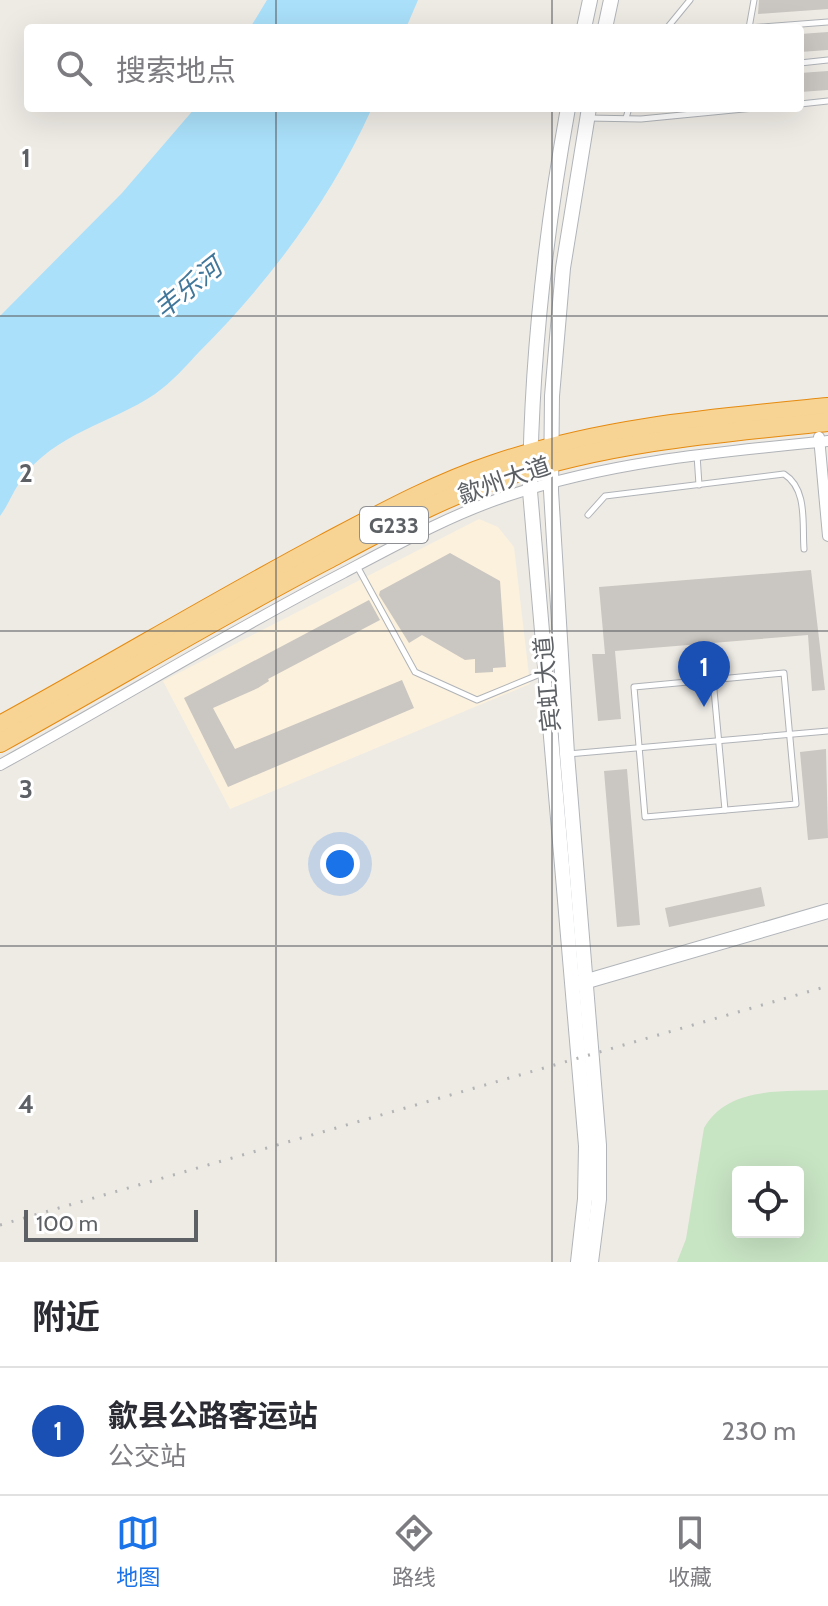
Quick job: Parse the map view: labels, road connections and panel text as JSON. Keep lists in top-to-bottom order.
{
  "streets": {
    "highway": ["歙州大道", "G233"],
    "main road": ["宾虹大道"]
  },
  "crossings": [
    ["歙州大道", "宾虹大道"]
  ],
  "water": ["丰乐河"],
  "scale_bar": "100 m",
  "page": {
    "search": "搜索地点",
    "pins": "1",
    "scale": "100 m",
    "heading": "附近",
    "list": [
      {
        "mark": "1",
        "name": "歙县公路客运站",
        "note": "公交站",
        "value": "230 m"
      }
    ],
    "nav": ["地图", "路线", "收藏"]
  },
  "grid": {
    "rows": [
      "1",
      "2",
      "3",
      "4"
    ]
  }
}
